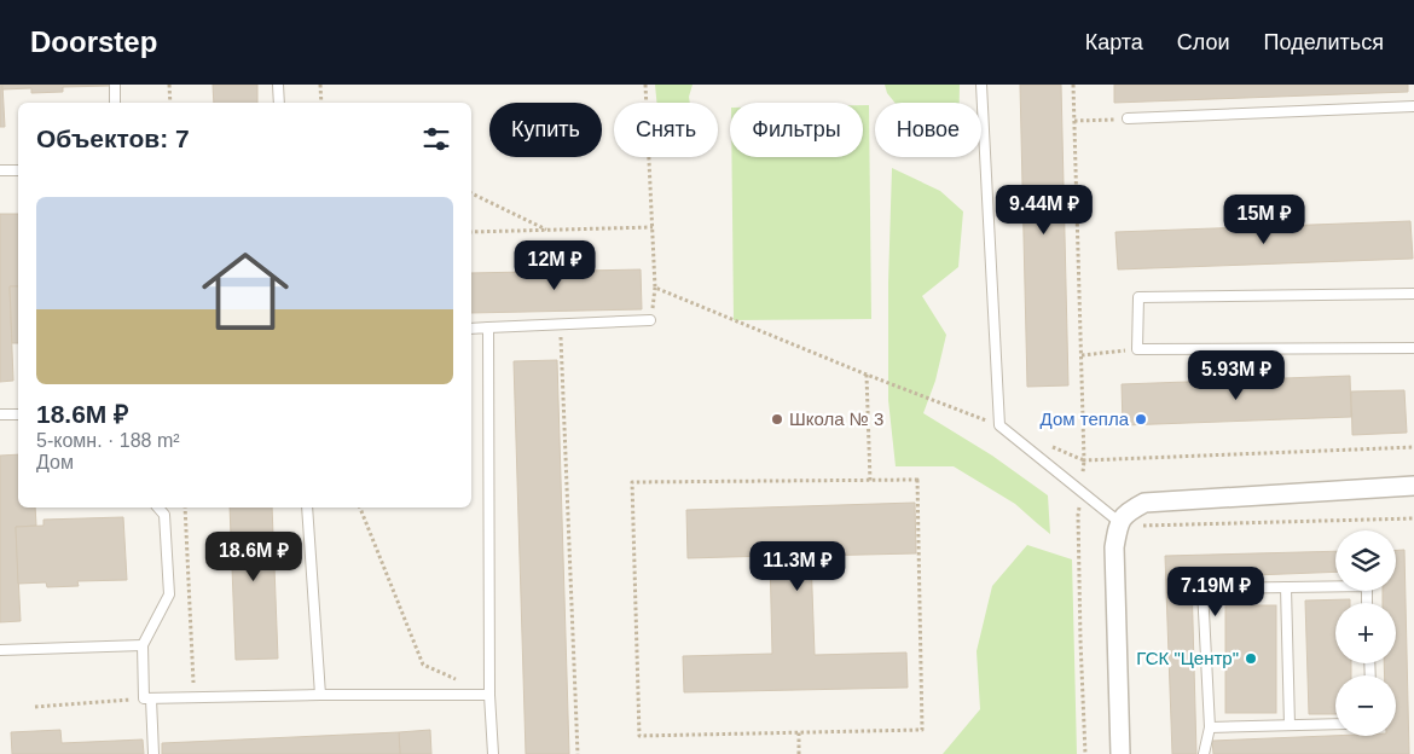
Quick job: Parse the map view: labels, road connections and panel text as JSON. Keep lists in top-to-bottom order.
{
  "places": ["Школа № 3", "Дом тепла", "ГСК \"Центр\""],
  "page": {
    "header": "Doorstep",
    "nav": ["Карта", "Слои", "Поделиться"],
    "chip": [
      "Купить",
      "Снять",
      "Фильтры",
      "Новое"
    ],
    "heading": "Объектов: 7",
    "list": [
      {
        "name": "18.6M ₽",
        "note": "5-комн. · 188 m² · Дом"
      }
    ],
    "price": [
      "9.44M ₽",
      "15M ₽",
      "12M ₽",
      "5.93M ₽",
      "18.6M ₽",
      "11.3M ₽",
      "7.19M ₽"
    ],
    "map_buttons": ["+", "−"]
  }
}
